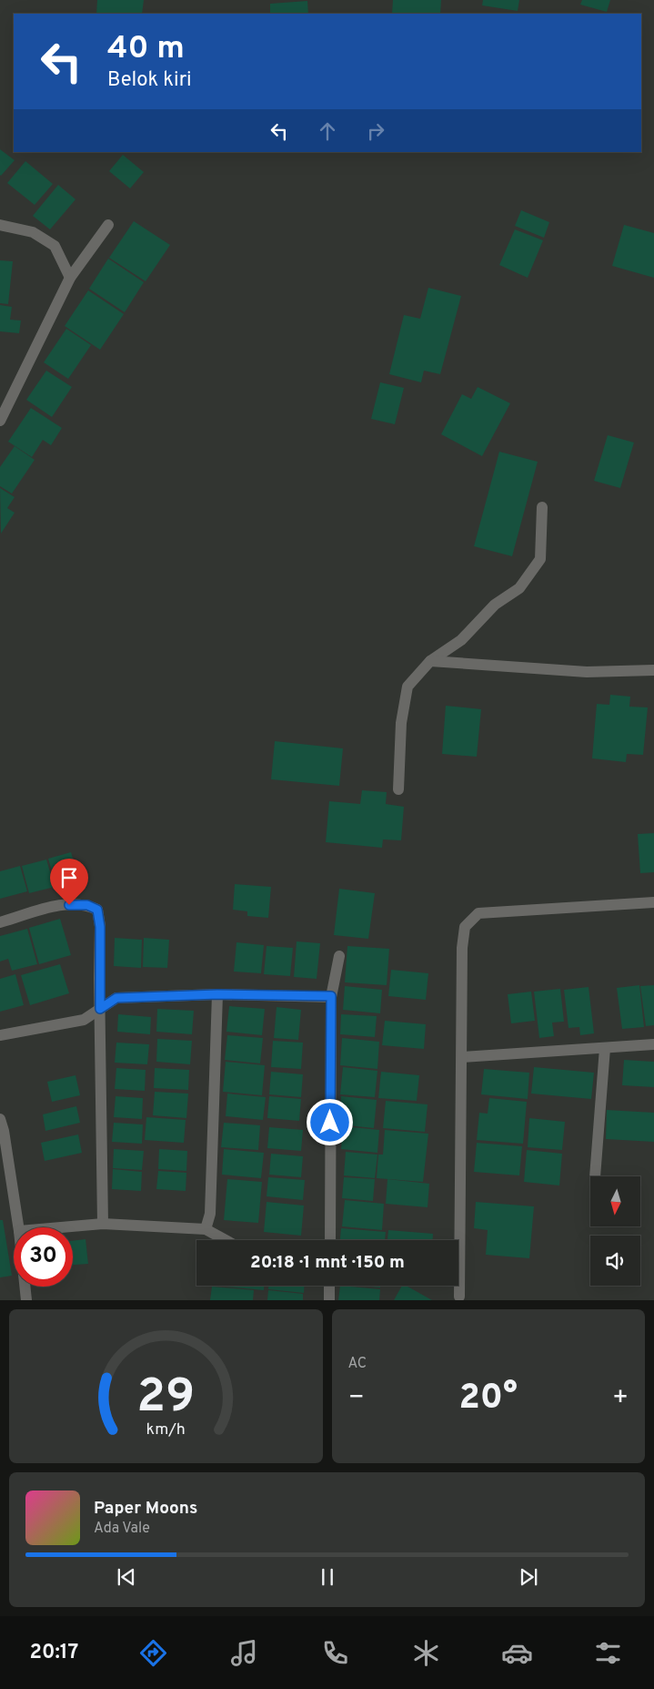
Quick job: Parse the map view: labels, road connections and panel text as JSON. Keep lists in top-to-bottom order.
{
  "north": "bottom",
  "page": {
    "turn": ["40 m", "Belok kiri"],
    "limit": "30",
    "trip": "20:18 · 1 mnt · 150 m",
    "tile": "AC",
    "heat": ["−", "20°", "+"],
    "song": ["Paper Moons", "Ada Vale"],
    "tabs": "20:17",
    "gauge": ["29", "km/h"]
  }
}
